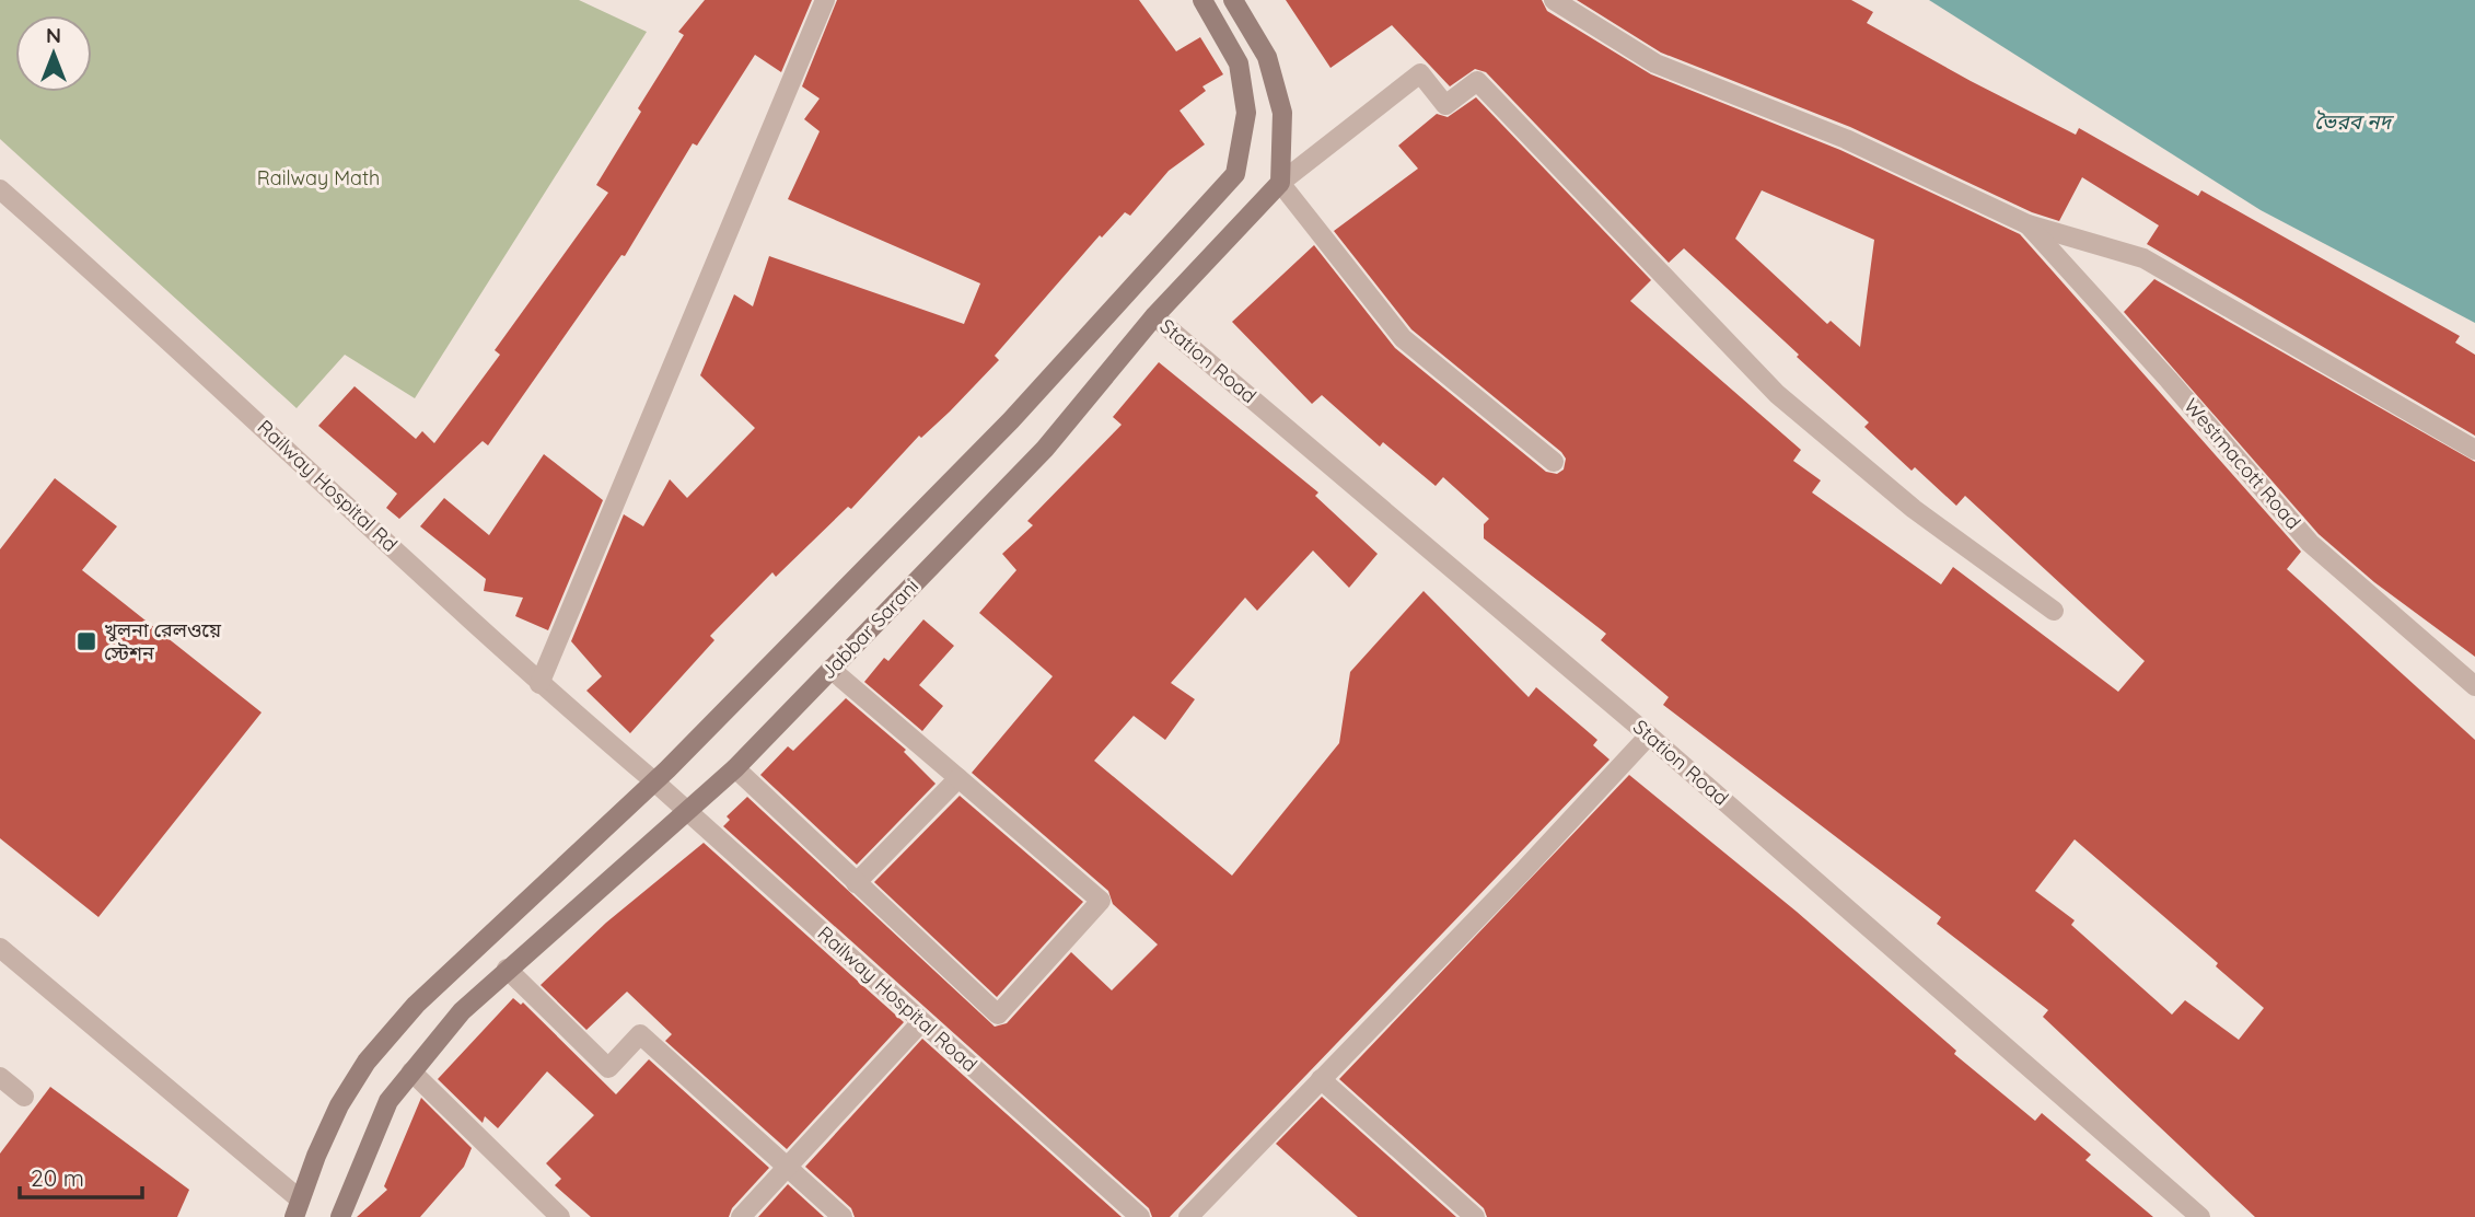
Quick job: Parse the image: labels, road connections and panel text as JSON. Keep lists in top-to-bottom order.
{
  "streets": {
    "main road": ["Jabbar Sarani"],
    "street": [
      "Station Road",
      "Westmacott Road",
      "Railway Hospital Rd",
      "Railway Hospital Road"
    ]
  },
  "crossings": [
    ["Station Road", "Jabbar Sarani"],
    ["Railway Hospital Rd", "Railway Hospital Road"],
    ["Jabbar Sarani", "Railway Hospital Road"]
  ],
  "water": ["ভৈরব নদ"],
  "parks": ["Railway Math"],
  "places": {
    "transit": ["খুলনা রেলওয়ে স্টেশন"]
  },
  "scale_bar": "20 m",
  "north": "top"
}
